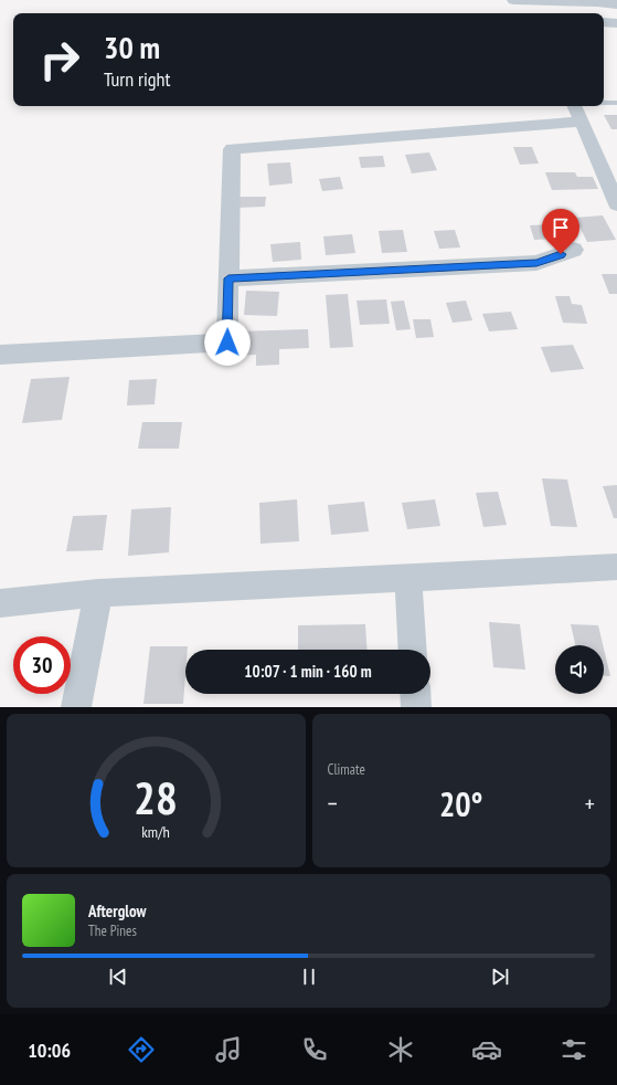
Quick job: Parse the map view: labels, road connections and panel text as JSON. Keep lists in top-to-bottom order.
{
  "page": {
    "turn": ["30 m", "Turn right"],
    "limit": "30",
    "trip": "10:07 · 1 min · 160 m",
    "tile": "Climate",
    "heat": ["−", "20°", "+"],
    "song": ["Afterglow", "The Pines"],
    "tabs": "10:06",
    "gauge": ["28", "km/h"]
  }
}
